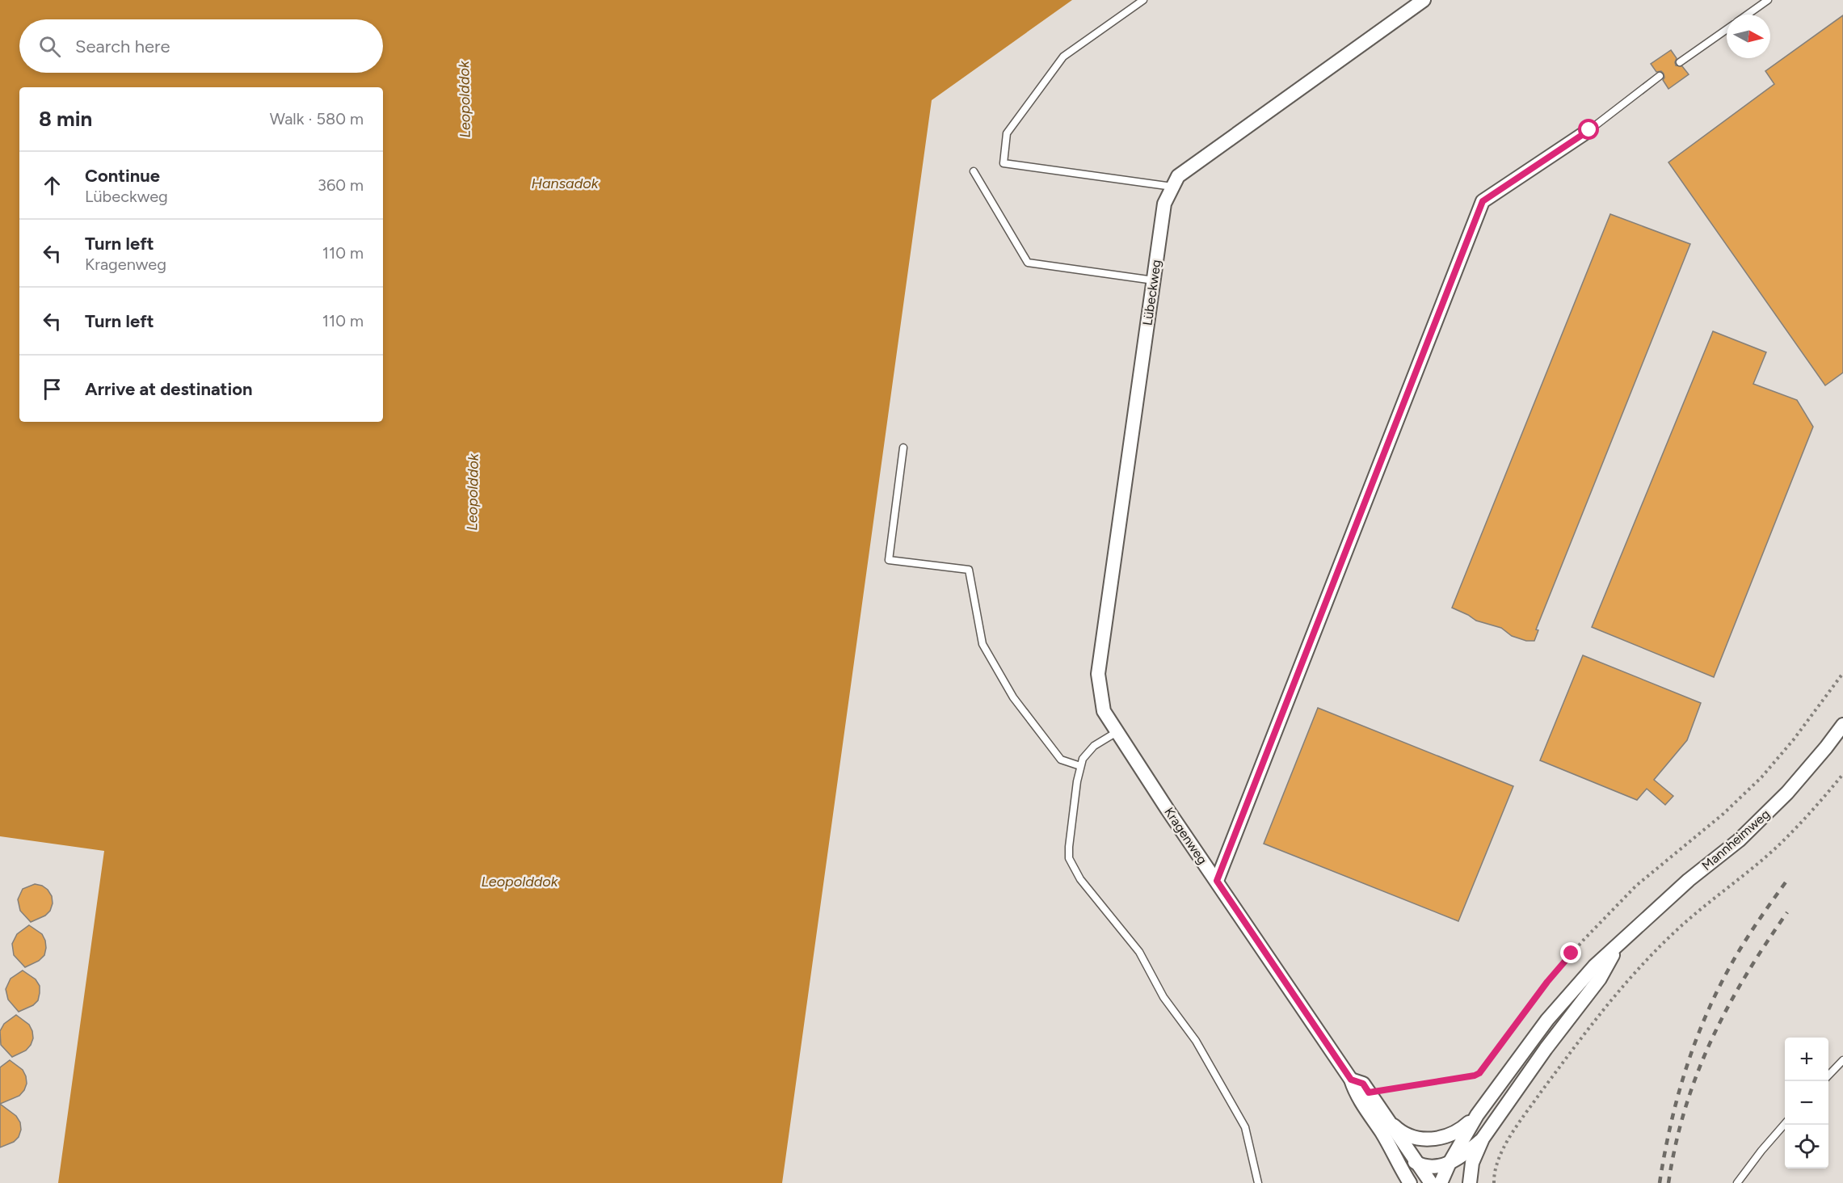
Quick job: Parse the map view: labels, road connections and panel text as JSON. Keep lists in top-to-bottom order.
{
  "streets": {
    "street": ["Lübeckweg", "Kragenweg", "Mannheimweg"]
  },
  "crossings": [
    ["Lübeckweg", "Kragenweg"],
    ["Kragenweg", "Mannheimweg"]
  ],
  "water": ["Leopolddok", "Hansadok"],
  "north": "right",
  "page": {
    "search": "Search here",
    "heading": ["8 min", "Walk · 580 m"],
    "list": [
      ["Continue", "Lübeckweg", "360 m"],
      ["Turn left", "Kragenweg", "110 m"],
      ["Turn left", "110 m"],
      "Arrive at destination"
    ],
    "map_buttons": ["+", "−"]
  }
}
